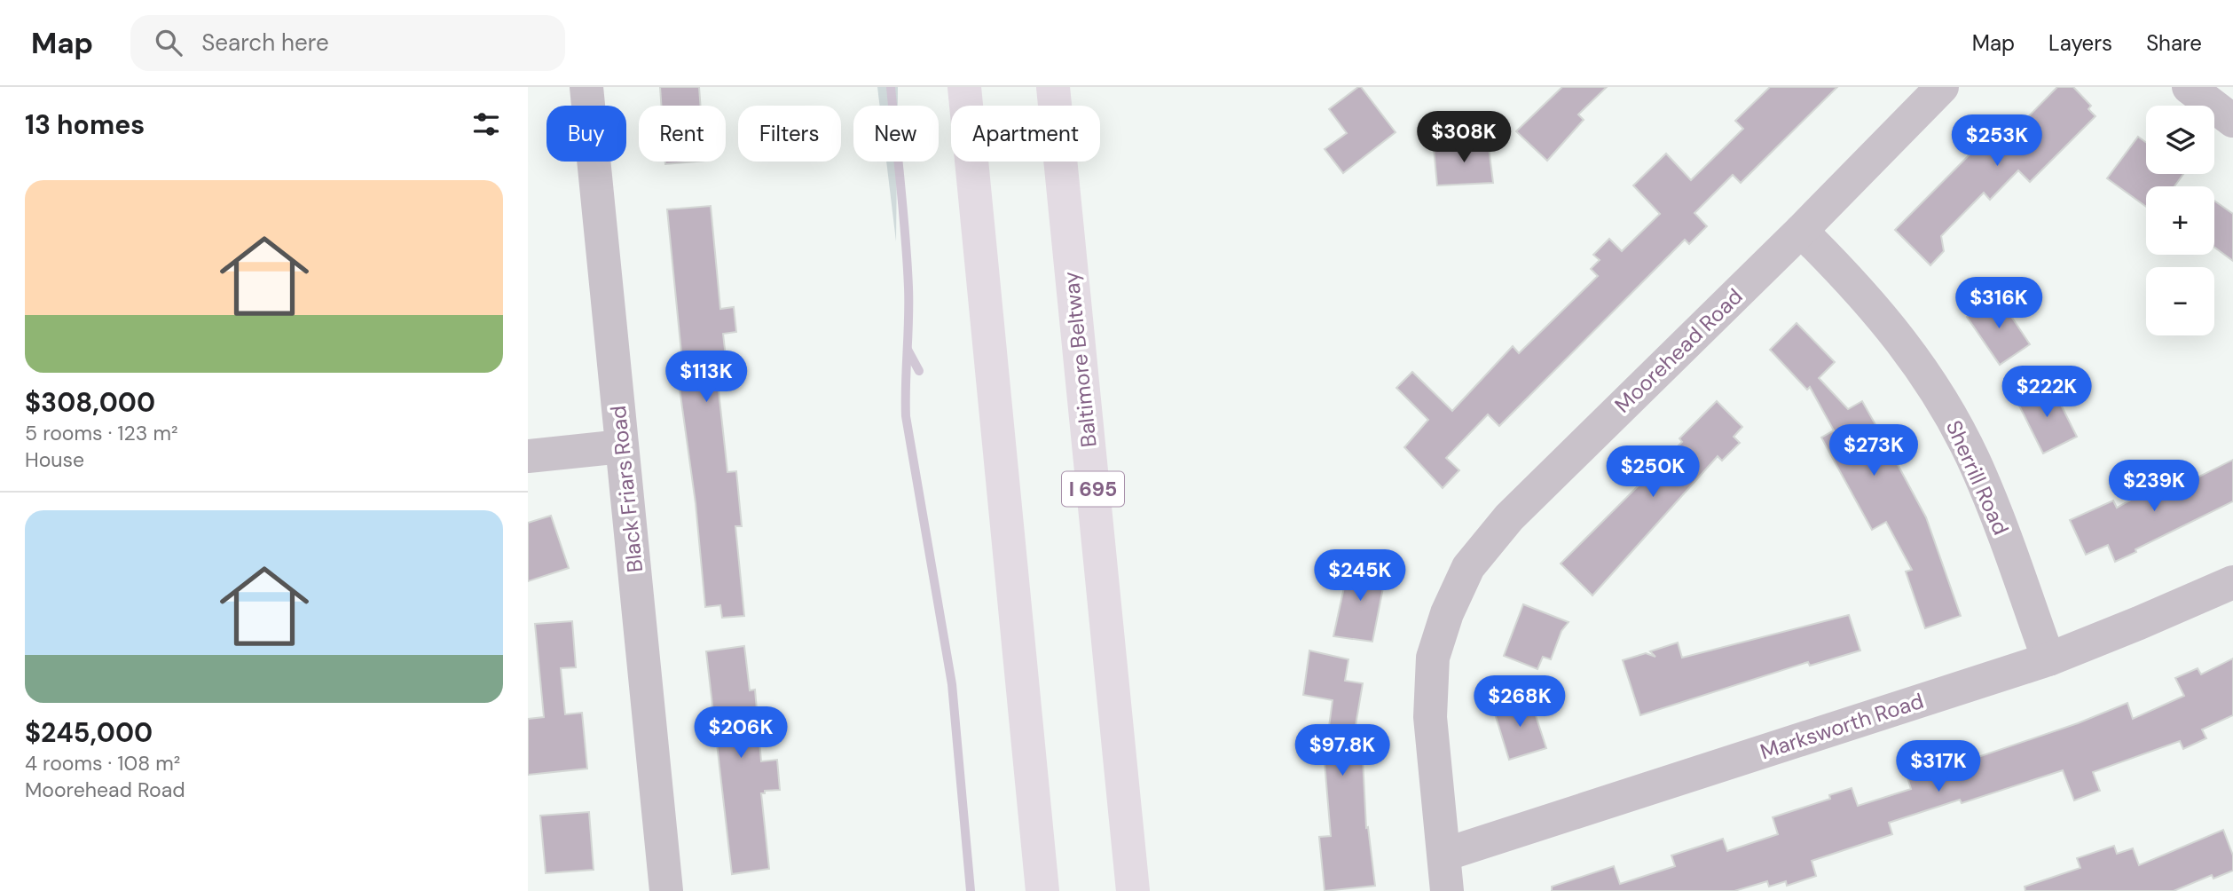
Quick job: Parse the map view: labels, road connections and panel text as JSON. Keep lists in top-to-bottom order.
{
  "streets": {
    "highway": ["Baltimore Beltway", "I 695"],
    "street": [
      "Moorehead Road",
      "Sherrill Road",
      "Black Friars Road",
      "Marksworth Road"
    ]
  },
  "crossings": [
    ["Moorehead Road", "Sherrill Road"],
    ["Moorehead Road", "Marksworth Road"],
    ["Sherrill Road", "Marksworth Road"]
  ],
  "page": {
    "header": "Map",
    "search": "Search here",
    "nav": ["Map", "Layers", "Share"],
    "heading": "13 homes",
    "map_buttons": ["+", "−"],
    "chip": [
      "Buy",
      "Rent",
      "Filters",
      "New",
      "Apartment"
    ],
    "price": [
      "$308K",
      "$253K",
      "$316K",
      "$113K",
      "$222K",
      "$273K",
      "$250K",
      "$239K",
      "$245K",
      "$268K",
      "$206K",
      "$97.8K",
      "$317K"
    ],
    "list": [
      {
        "name": "$308,000",
        "note": "5 rooms · 123 m² · House"
      },
      {
        "name": "$245,000",
        "note": "4 rooms · 108 m² · Moorehead Road"
      }
    ]
  }
}
